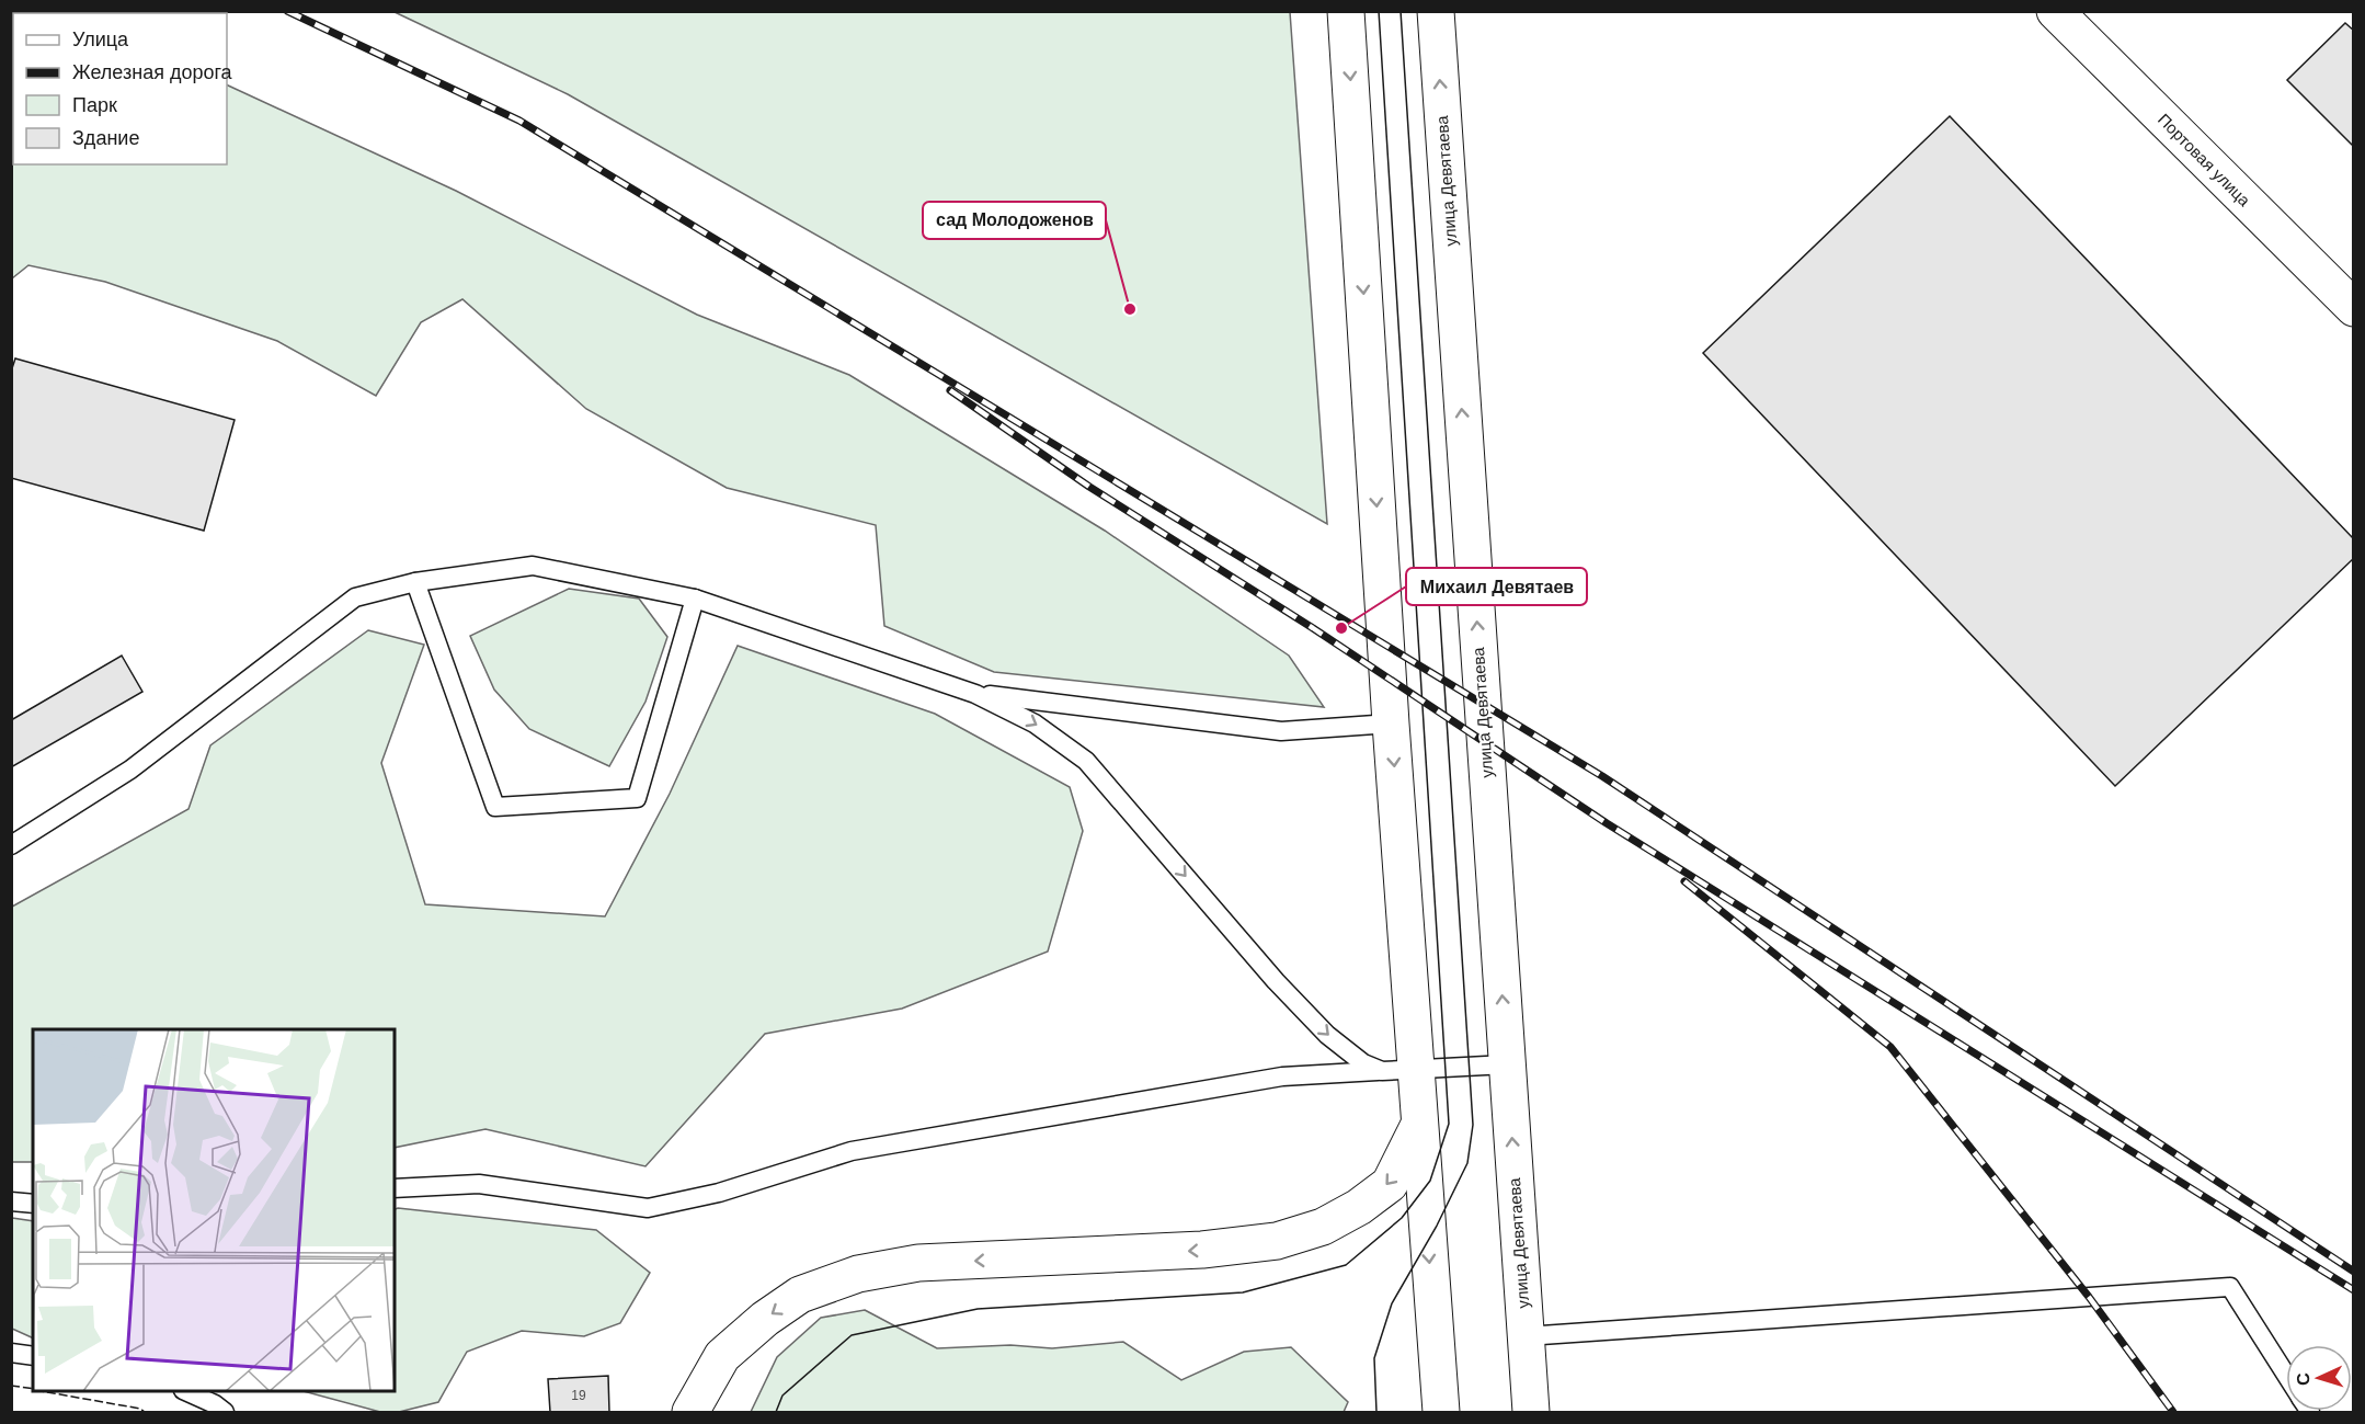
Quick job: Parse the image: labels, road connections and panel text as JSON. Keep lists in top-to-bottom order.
{
  "streets": {
    "street": ["Портовая улица", "улица Девятаева"]
  },
  "places": ["сад Молодоженов", "Михаил Девятаев"],
  "house_numbers": ["19"],
  "legend": [
    "Улица",
    "Железная дорога",
    "Парк",
    "Здание"
  ],
  "north": "left"
}
